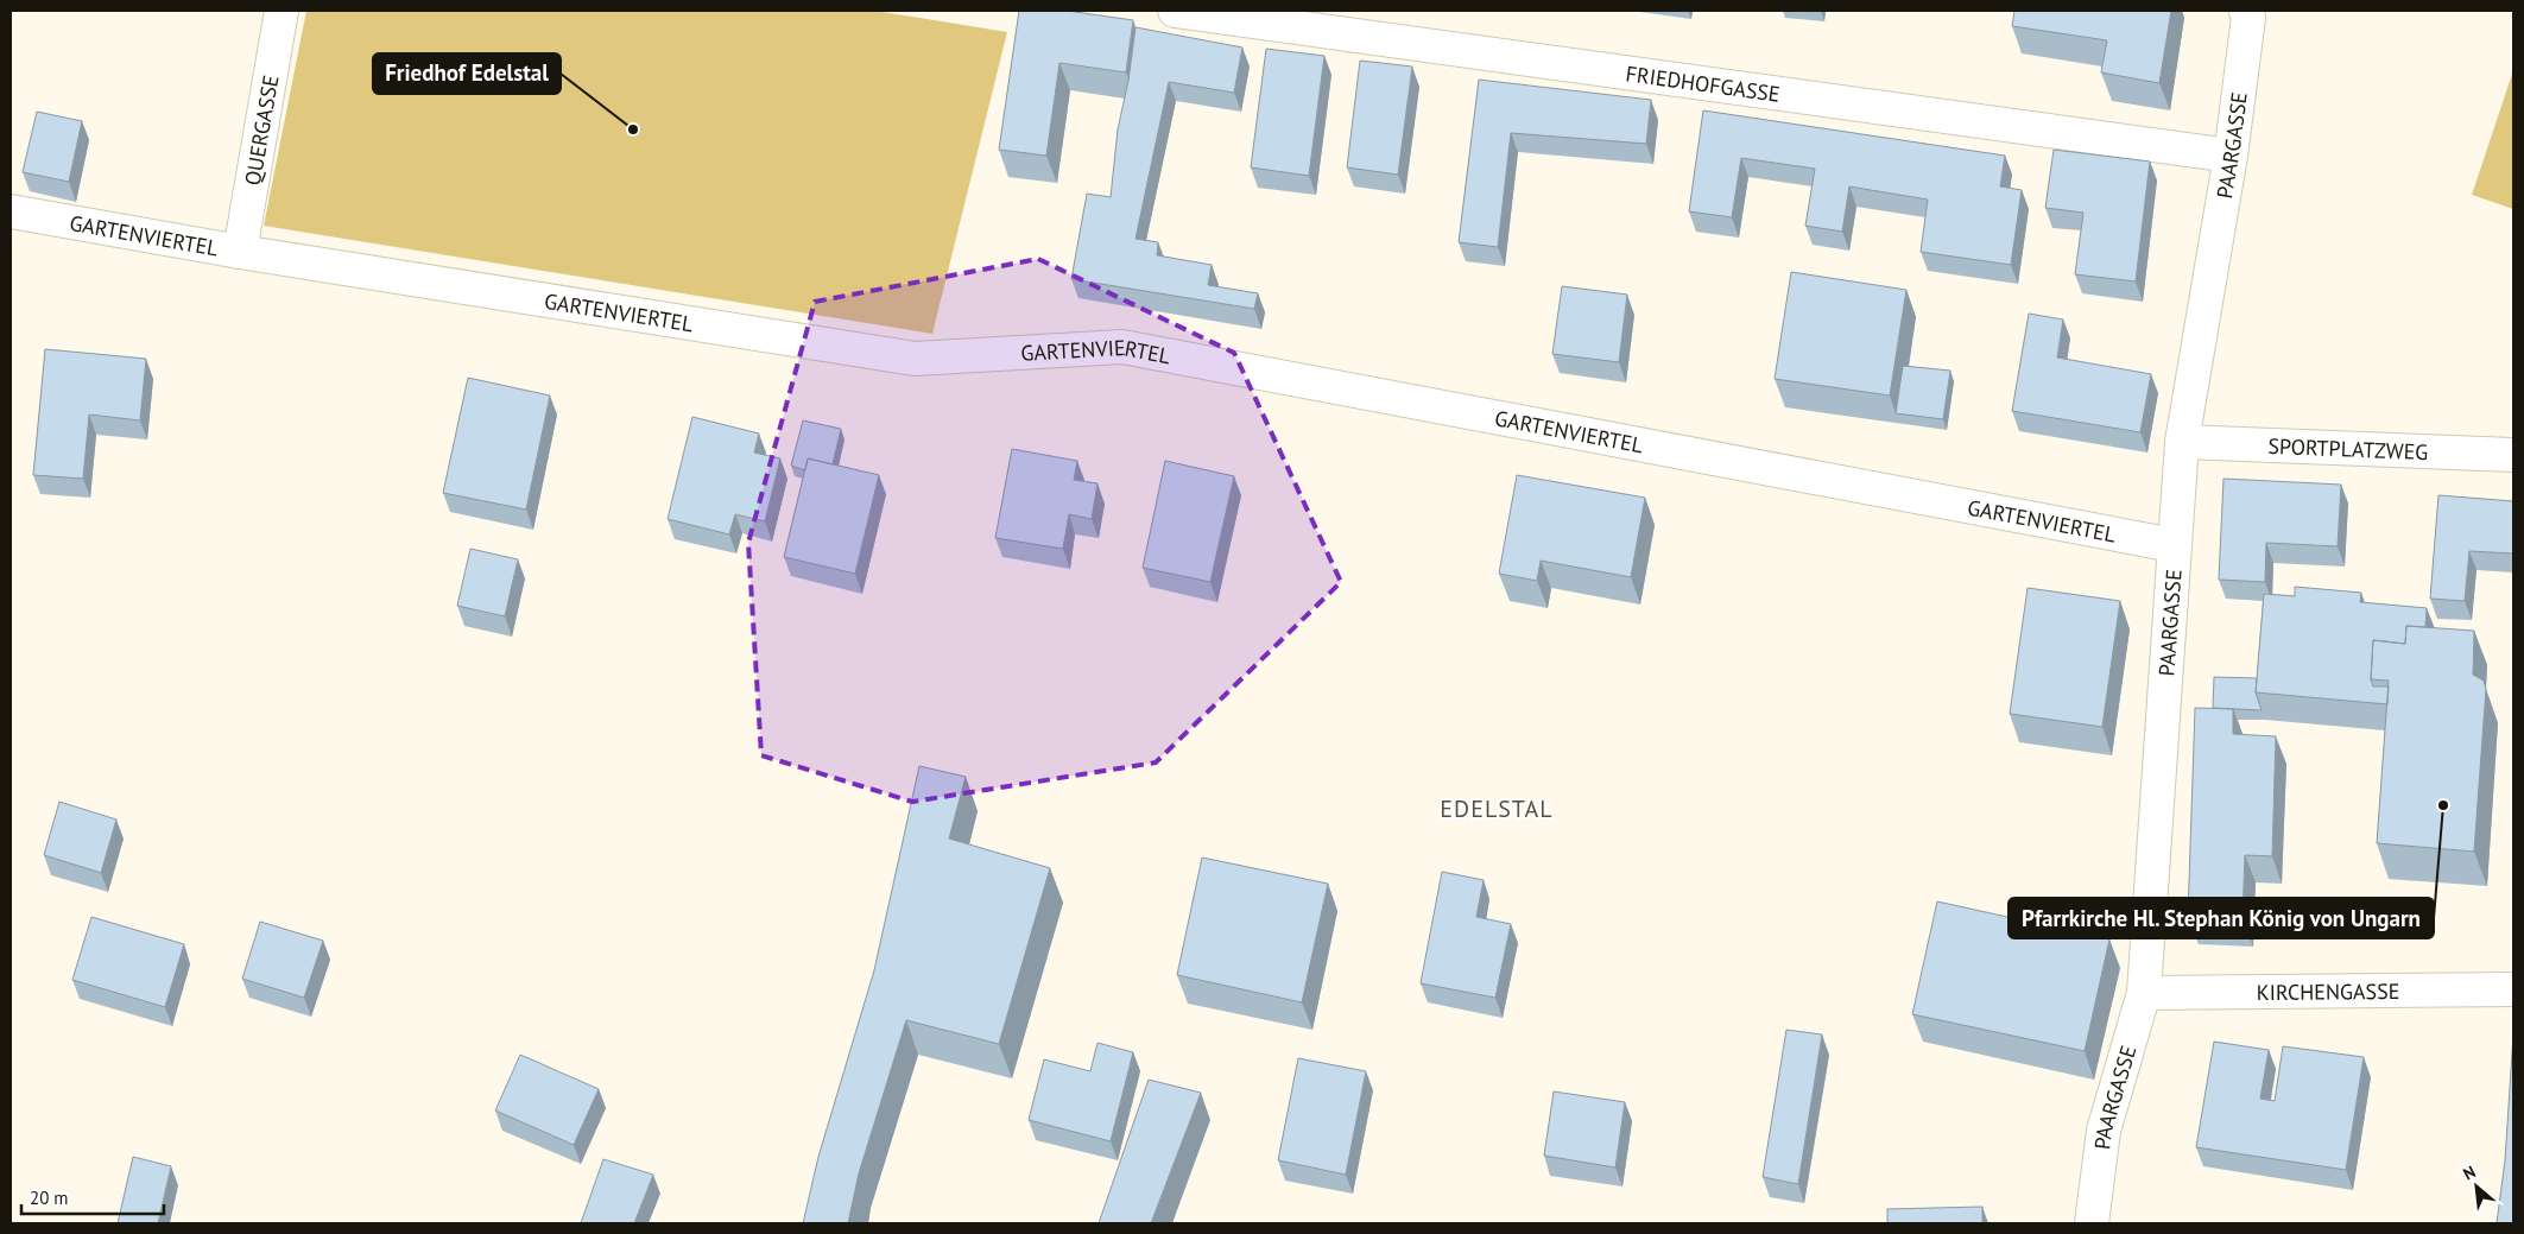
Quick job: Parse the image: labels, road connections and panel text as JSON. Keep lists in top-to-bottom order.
{
  "streets": {
    "street": [
      "FRIEDHOFGASSE",
      "QUERGASSE",
      "PAARGASSE",
      "GARTENVIERTEL",
      "SPORTPLATZWEG",
      "KIRCHENGASSE"
    ]
  },
  "crossings": [
    ["FRIEDHOFGASSE", "PAARGASSE"],
    ["QUERGASSE", "GARTENVIERTEL"],
    ["PAARGASSE", "GARTENVIERTEL"],
    ["PAARGASSE", "SPORTPLATZWEG"],
    ["PAARGASSE", "KIRCHENGASSE"]
  ],
  "districts": ["EDELSTAL"],
  "places": ["Friedhof Edelstal", "Pfarrkirche Hl. Stephan König von Ungarn"],
  "scale_bar": "20 m",
  "north": "top left"
}
